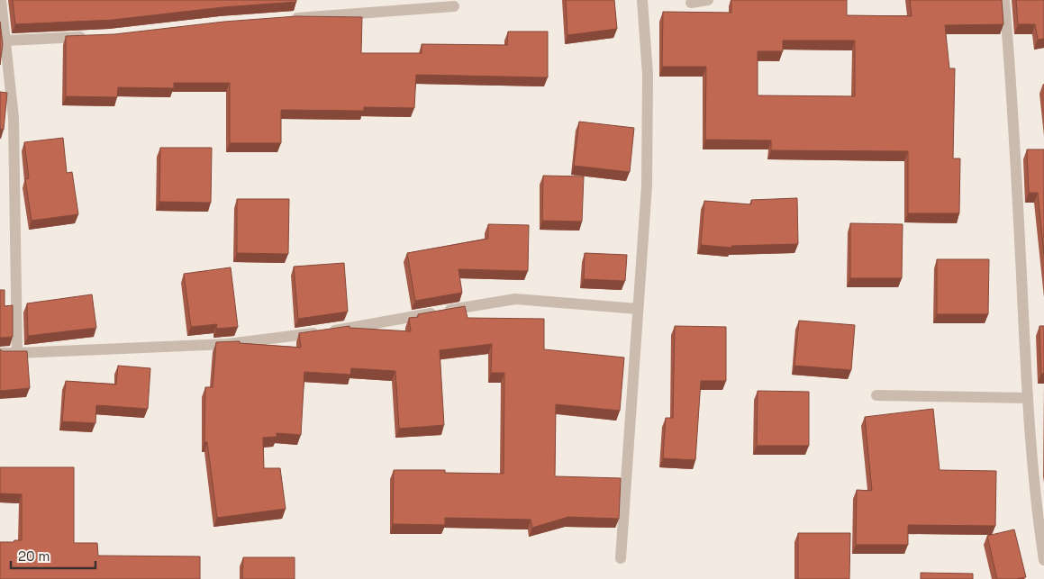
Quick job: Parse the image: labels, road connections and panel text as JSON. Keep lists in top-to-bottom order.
{
  "scale_bar": "20 m"
}
